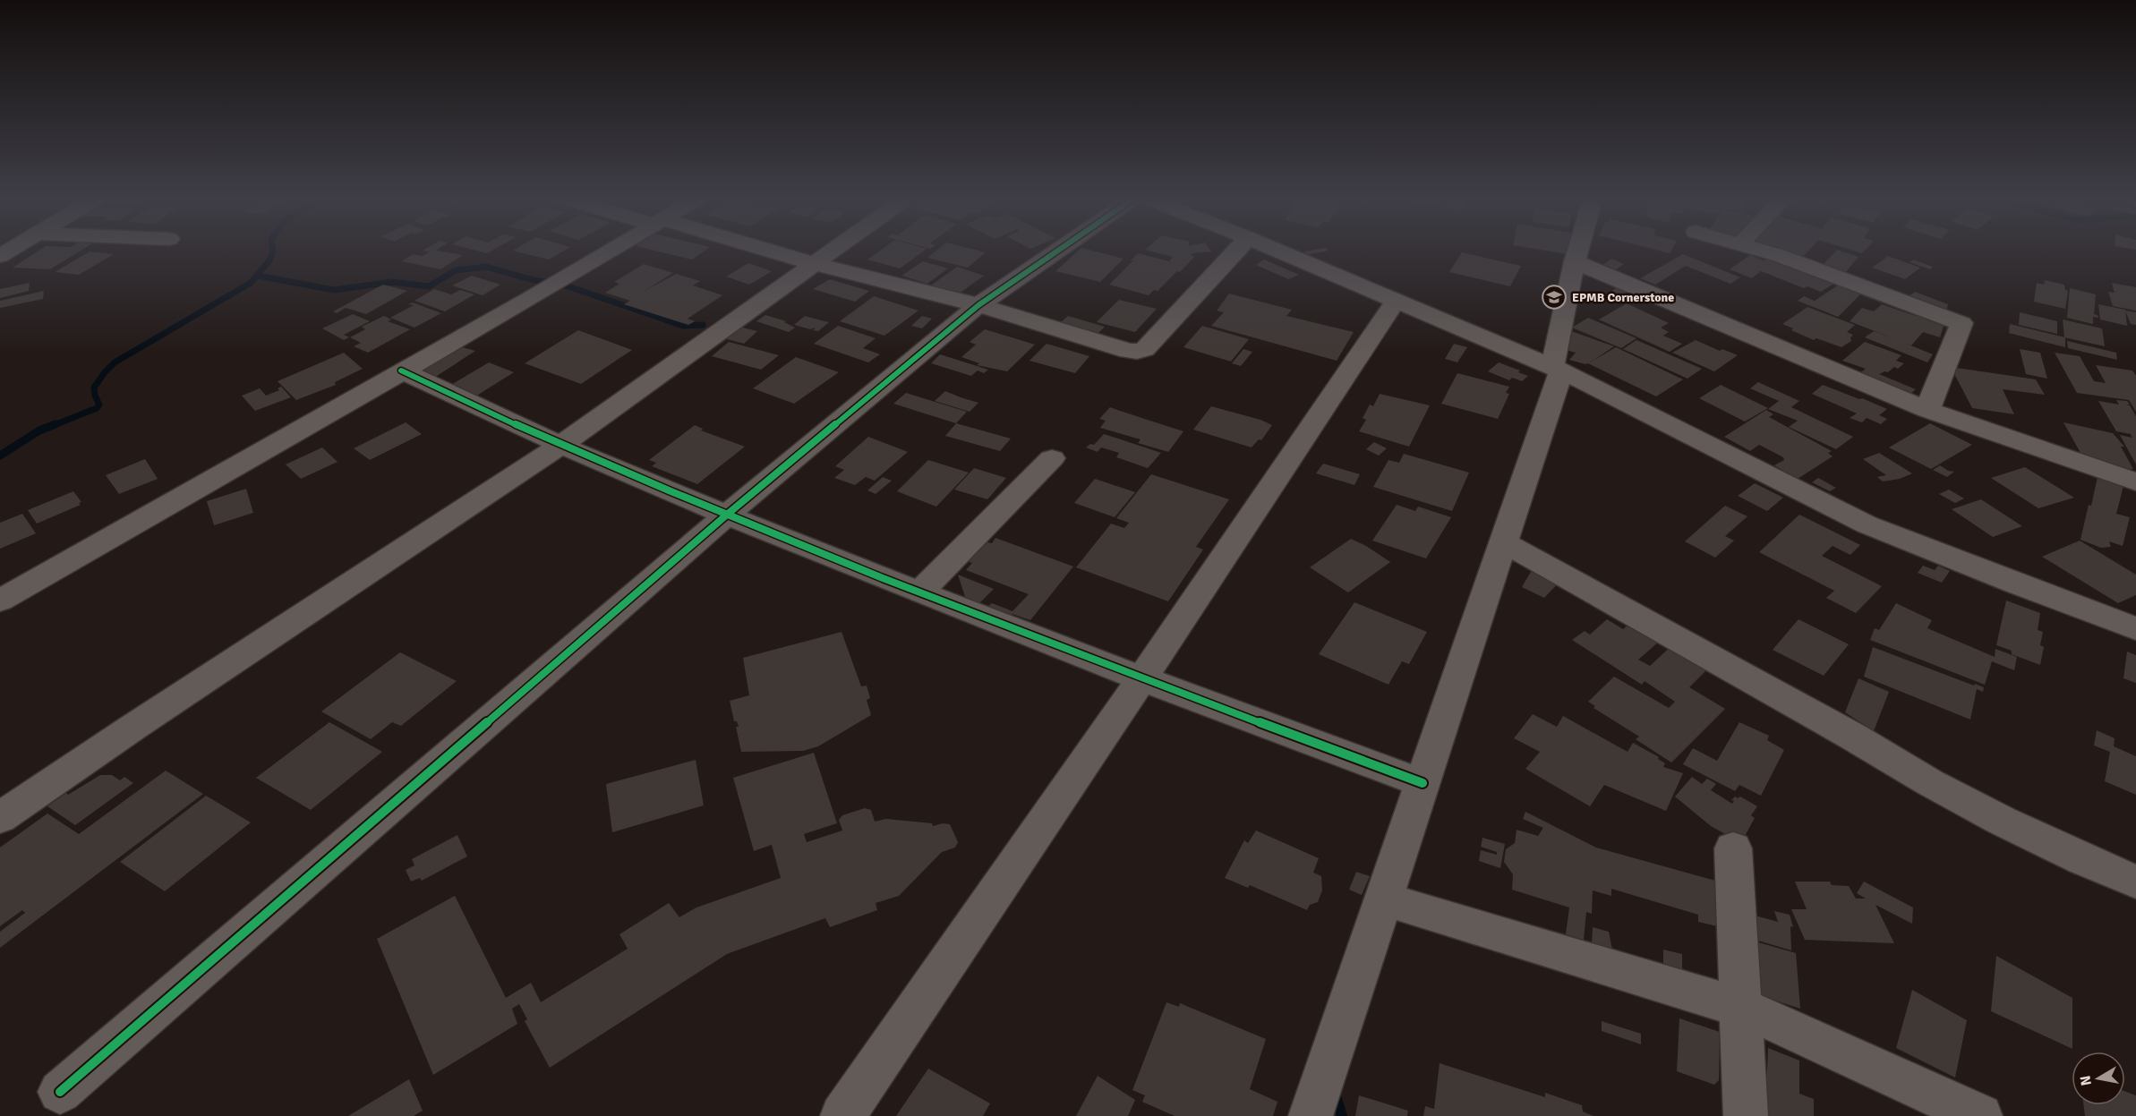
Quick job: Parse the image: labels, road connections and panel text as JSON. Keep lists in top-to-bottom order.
{
  "places": {
    "school or university": ["EPMB Cornerstone"]
  },
  "north": "left"
}
